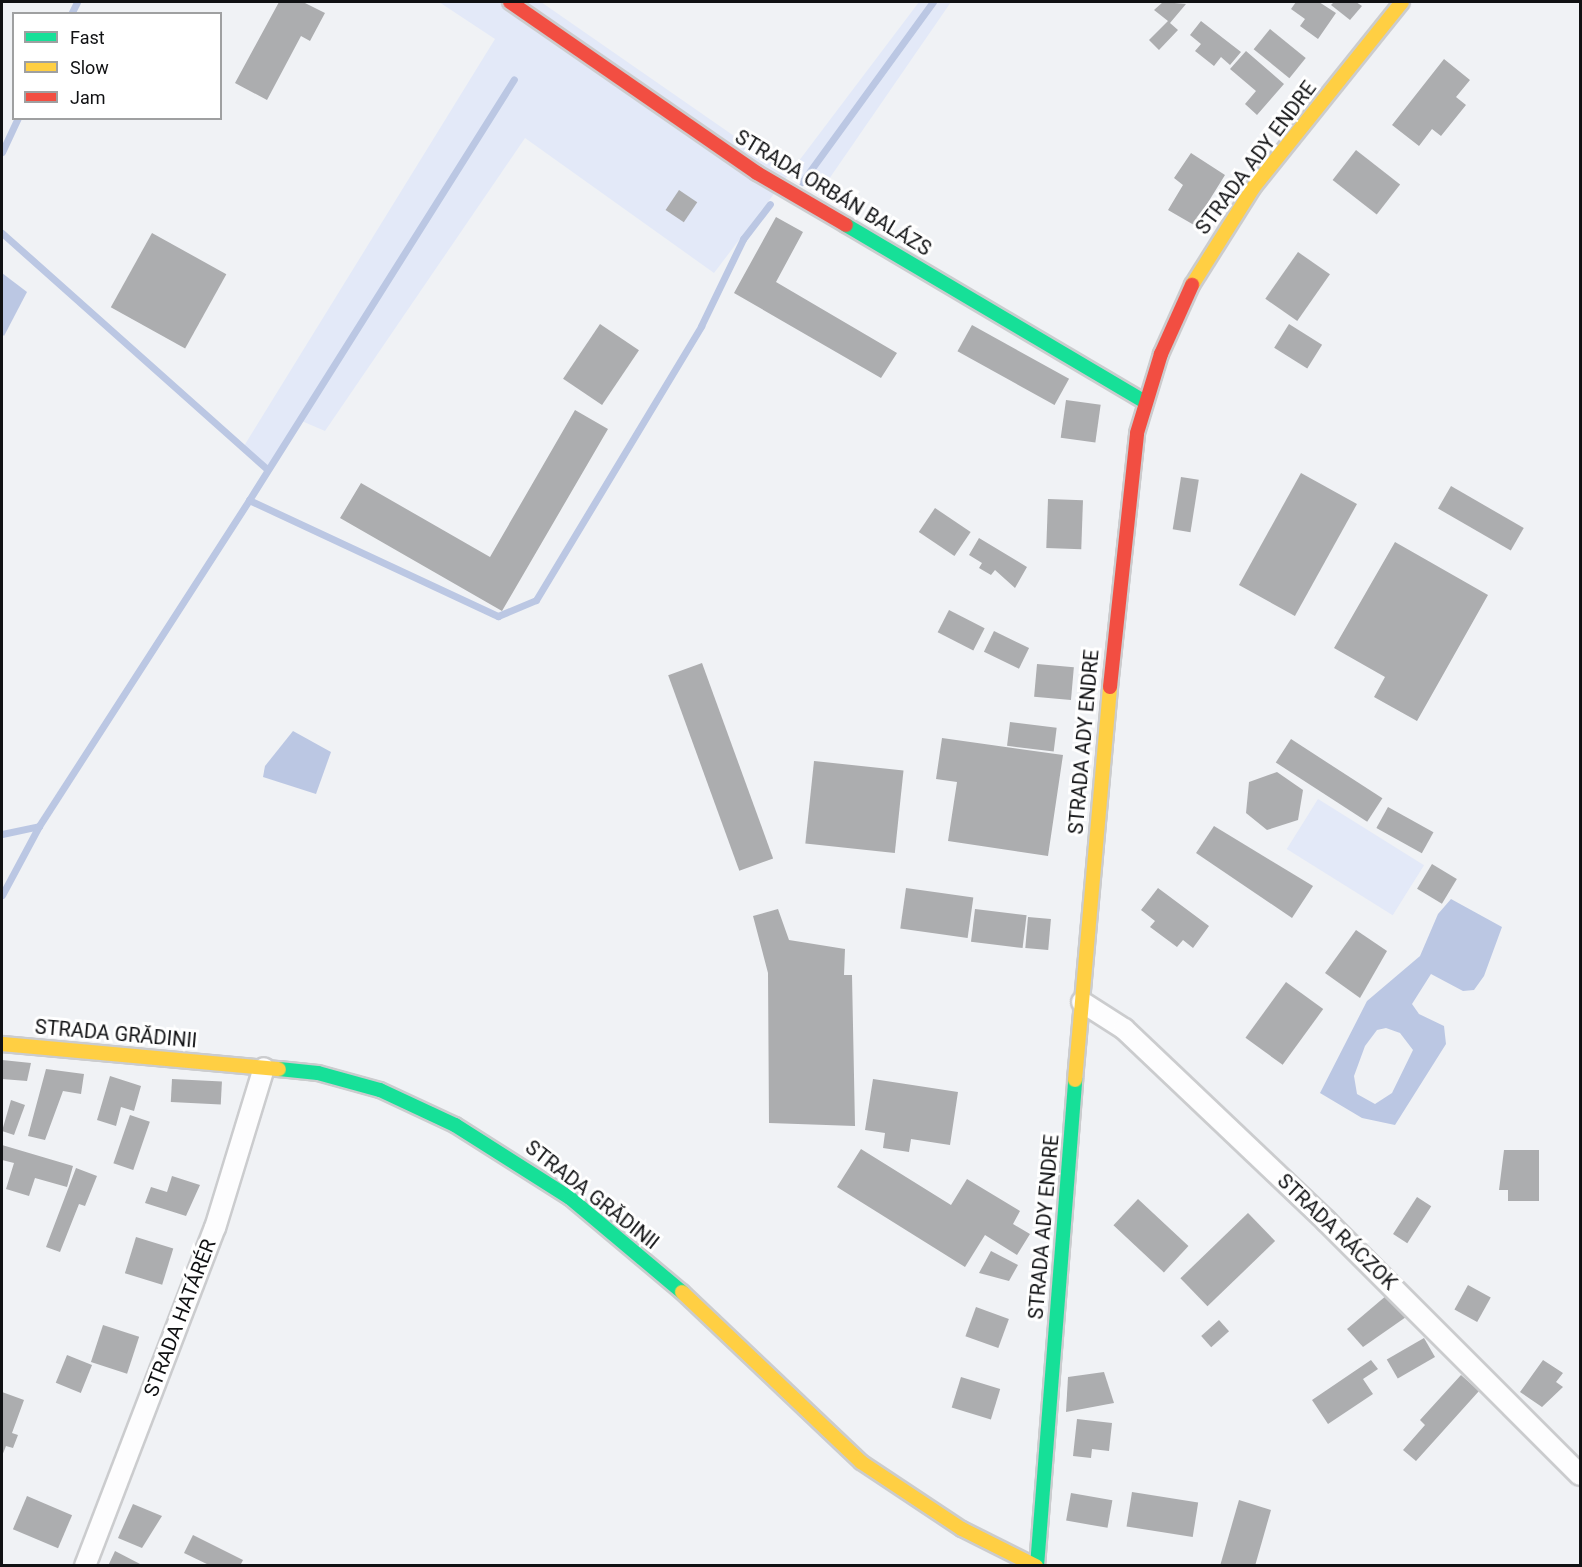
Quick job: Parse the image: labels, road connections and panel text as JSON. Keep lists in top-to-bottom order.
{
  "streets": {
    "street": [
      "STRADA ADY ENDRE",
      "STRADA ORBÁN BALÁZS",
      "STRADA GRĂDINII",
      "STRADA RÁCZOK",
      "STRADA HATÁRÉR"
    ]
  },
  "crossings": [
    ["STRADA ADY ENDRE", "STRADA ORBÁN BALÁZS"],
    ["STRADA ADY ENDRE", "STRADA GRĂDINII"],
    ["STRADA ADY ENDRE", "STRADA RÁCZOK"],
    ["STRADA GRĂDINII", "STRADA HATÁRÉR"]
  ],
  "legend": ["Fast", "Slow", "Jam"]
}
